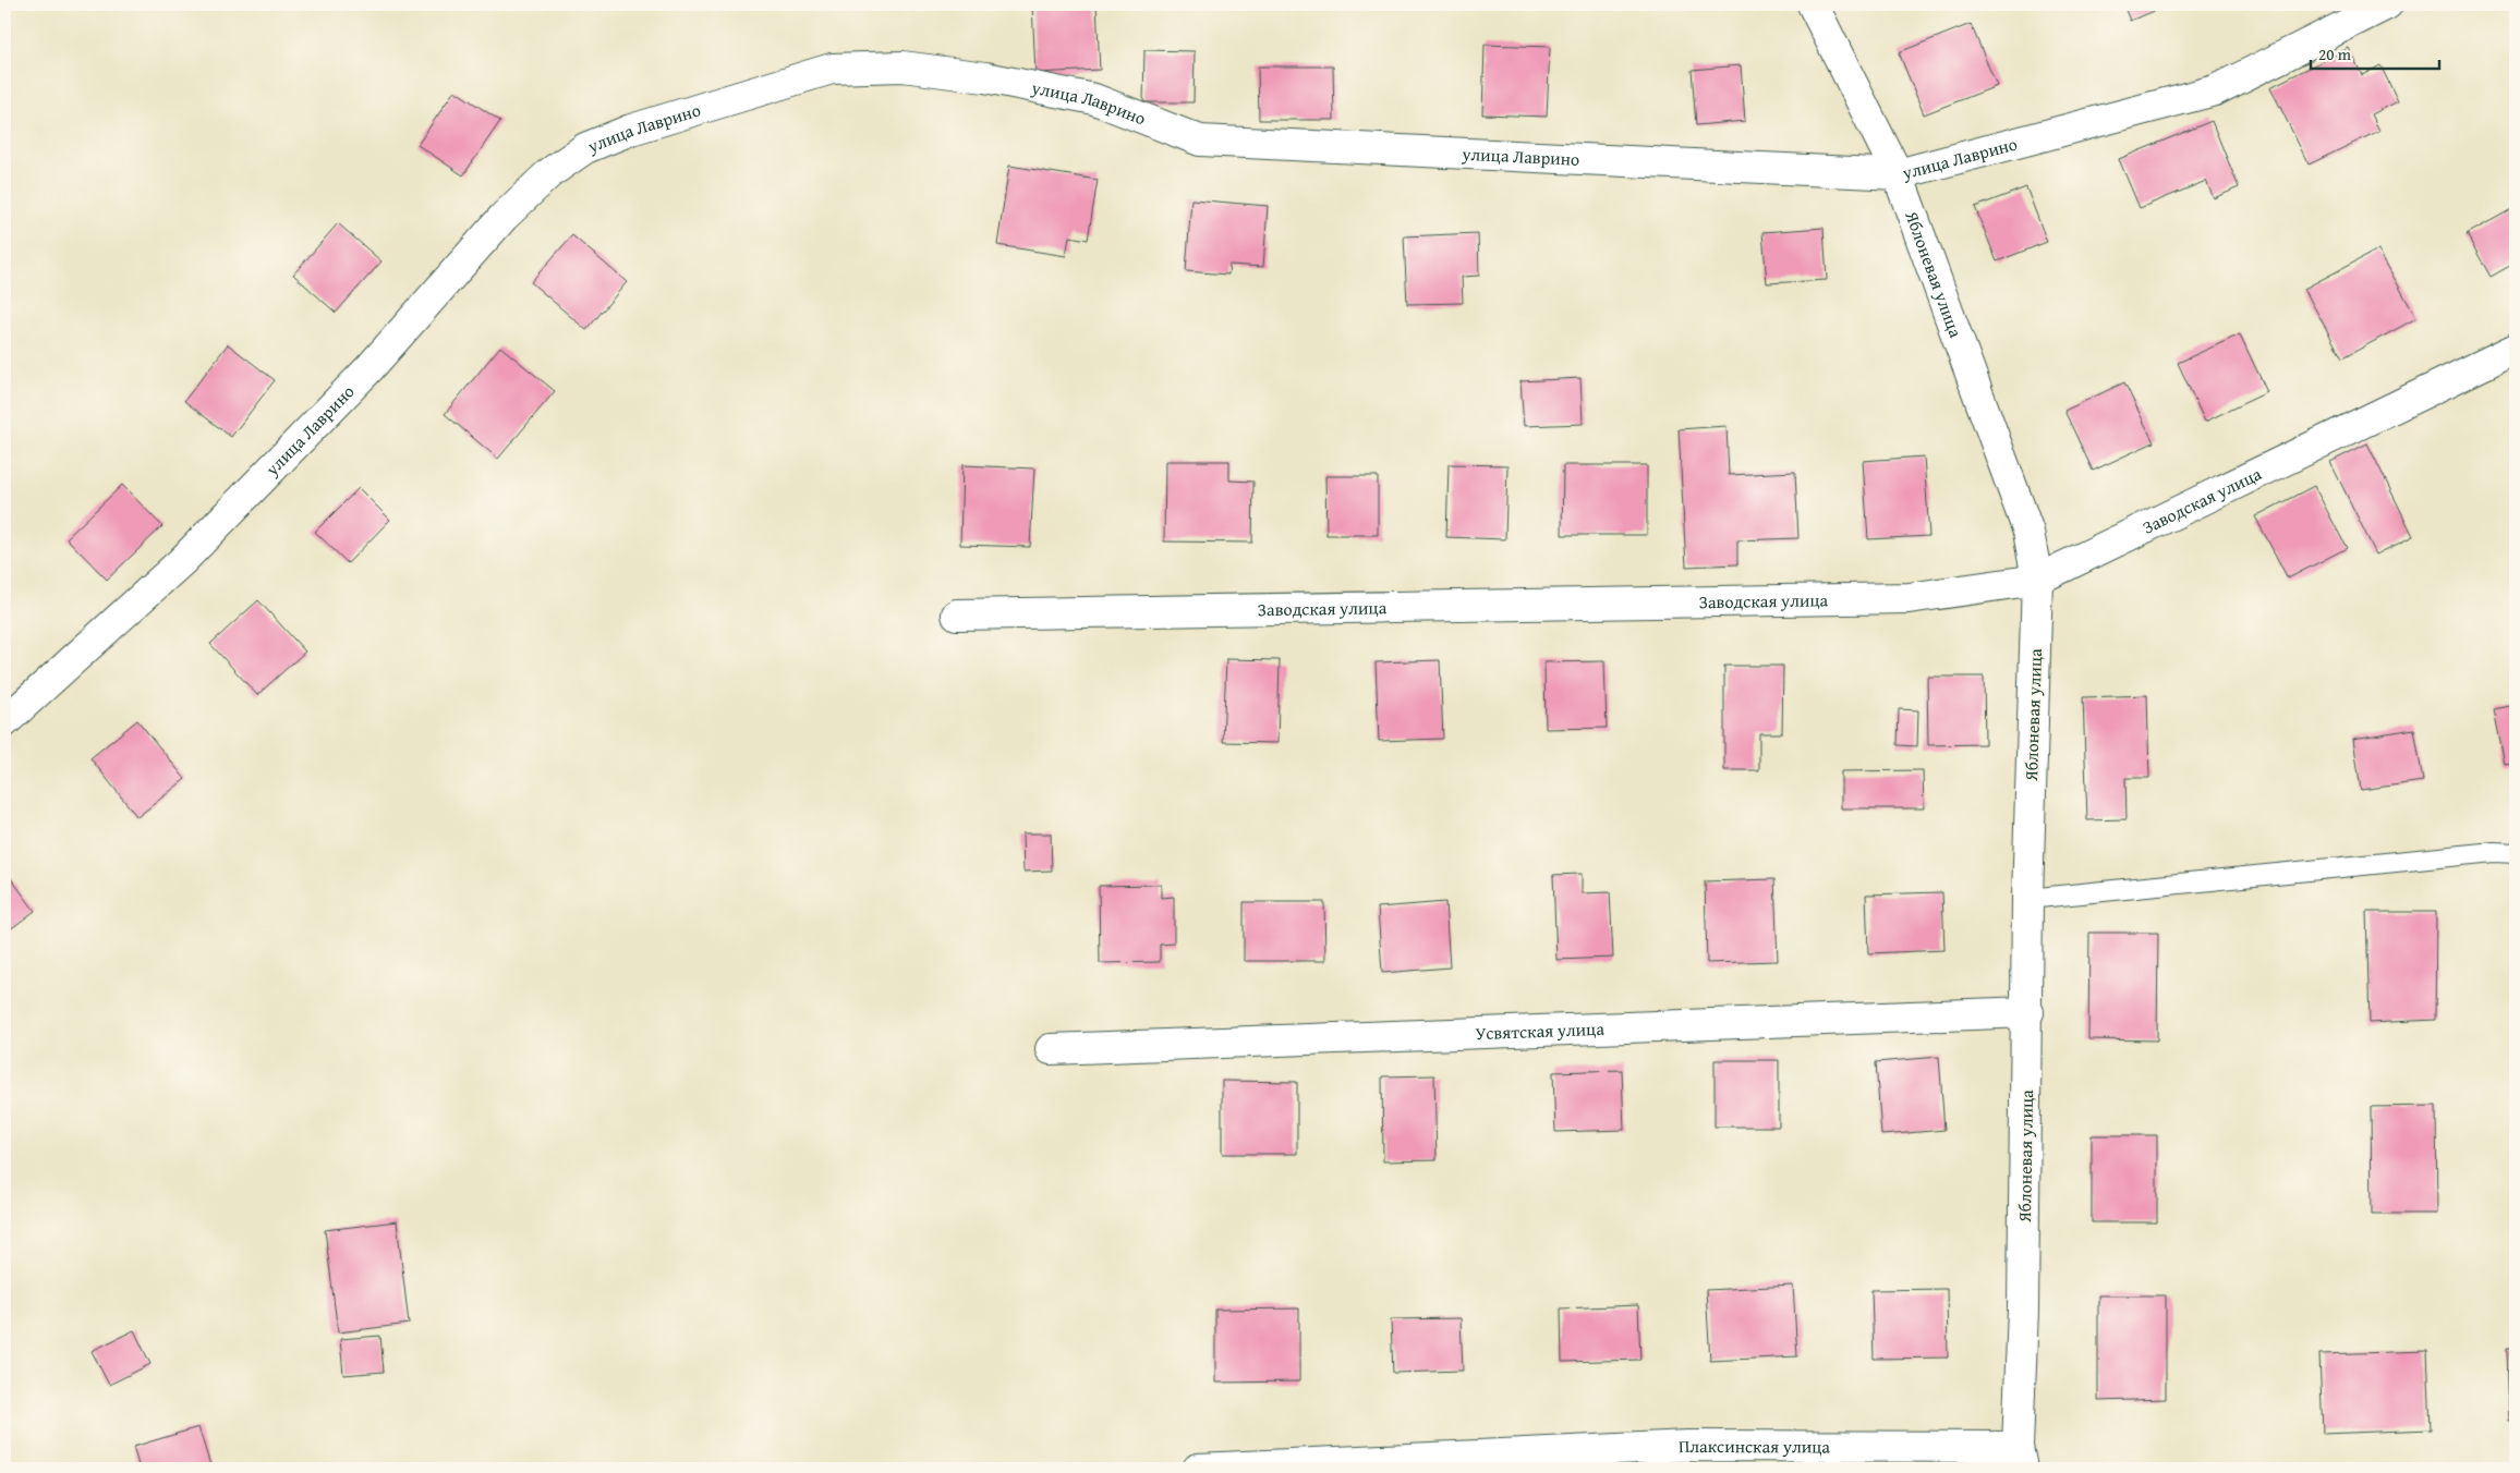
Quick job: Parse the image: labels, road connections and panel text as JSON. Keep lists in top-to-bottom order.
{
  "streets": {
    "street": [
      "улица Лаврино",
      "Яблоневая улица",
      "Заводская улица",
      "Усвятская улица",
      "Плаксинская улица"
    ]
  },
  "crossings": [
    ["улица Лаврино", "Яблоневая улица"],
    ["Яблоневая улица", "Заводская улица"],
    ["Яблоневая улица", "Усвятская улица"],
    ["Яблоневая улица", "Плаксинская улица"]
  ],
  "scale_bar": "20 m"
}
